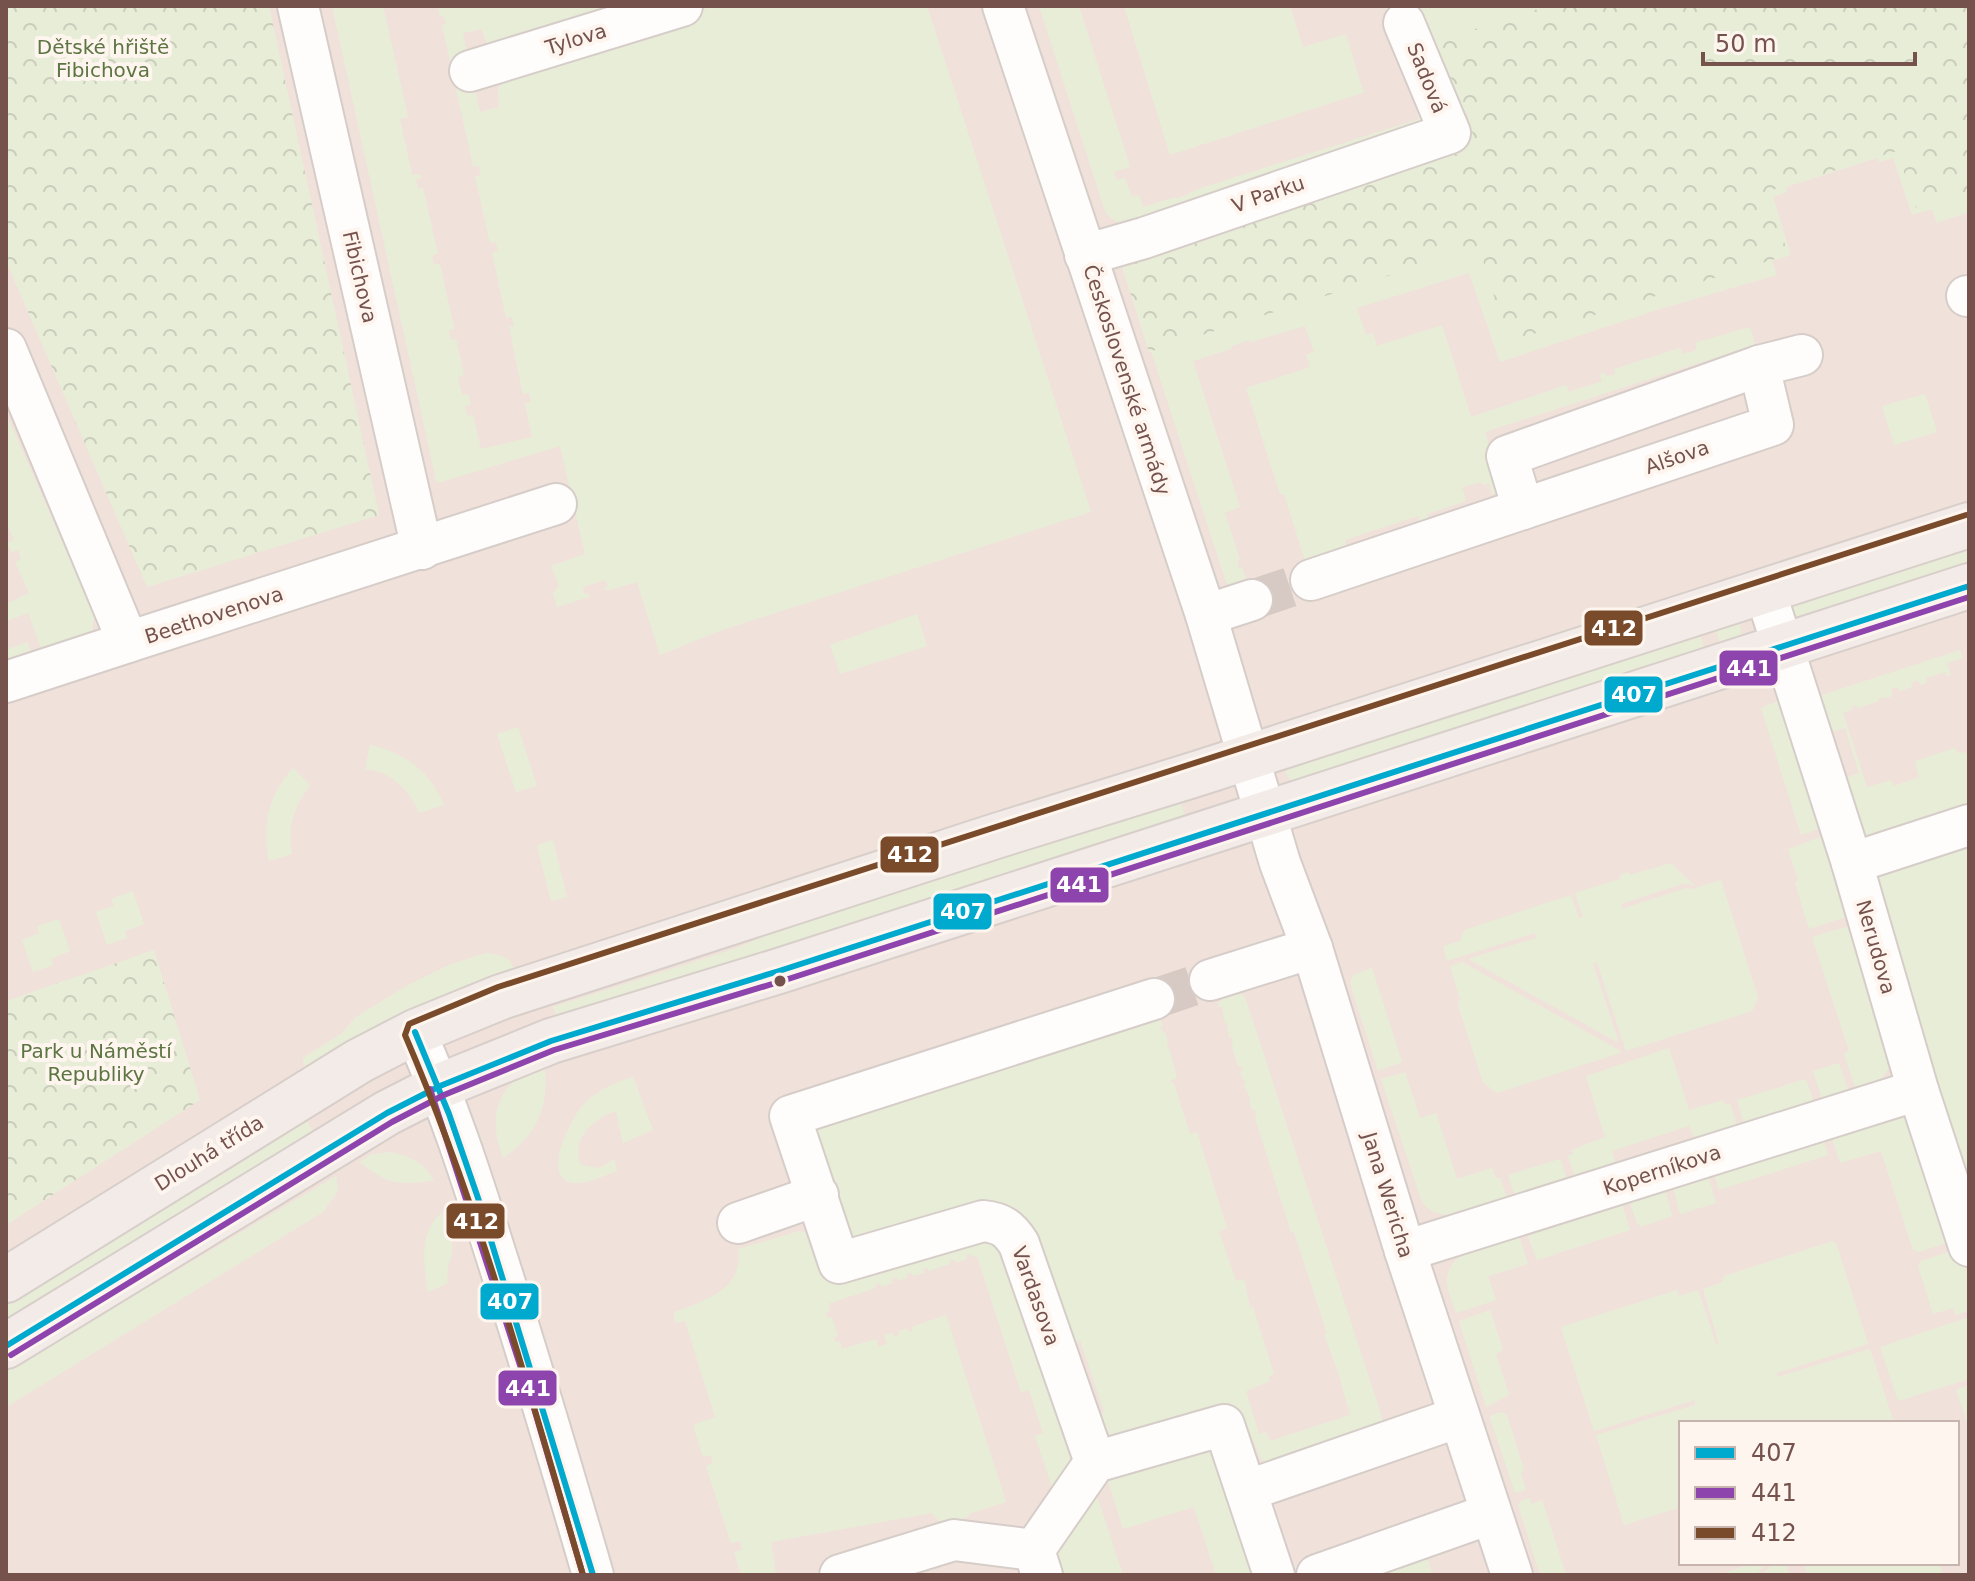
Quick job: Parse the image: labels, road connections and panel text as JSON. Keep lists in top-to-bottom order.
{
  "streets": {
    "main road": ["Dlouhá třída"],
    "street": [
      "Tylova",
      "Sadová",
      "V Parku",
      "Fibichova",
      "Československé armády",
      "Alšova",
      "Beethovenova",
      "Nerudova",
      "Koperníkova",
      "Jana Wericha",
      "Vardasova"
    ]
  },
  "crossings": [
    ["Sadová", "V Parku"],
    ["V Parku", "Československé armády"],
    ["Fibichova", "Beethovenova"],
    ["Československé armády", "Dlouhá třída"],
    ["Československé armády", "Jana Wericha"],
    ["Nerudova", "Dlouhá třída"],
    ["Nerudova", "Koperníkova"],
    ["Koperníkova", "Jana Wericha"]
  ],
  "parks": ["Dětské hřiště Fibichova", "Park u Náměstí Republiky"],
  "lines": ["transit line 412", "transit line 407", "transit line 441"],
  "legend": ["407", "441", "412"],
  "scale_bar": "50 m"
}
